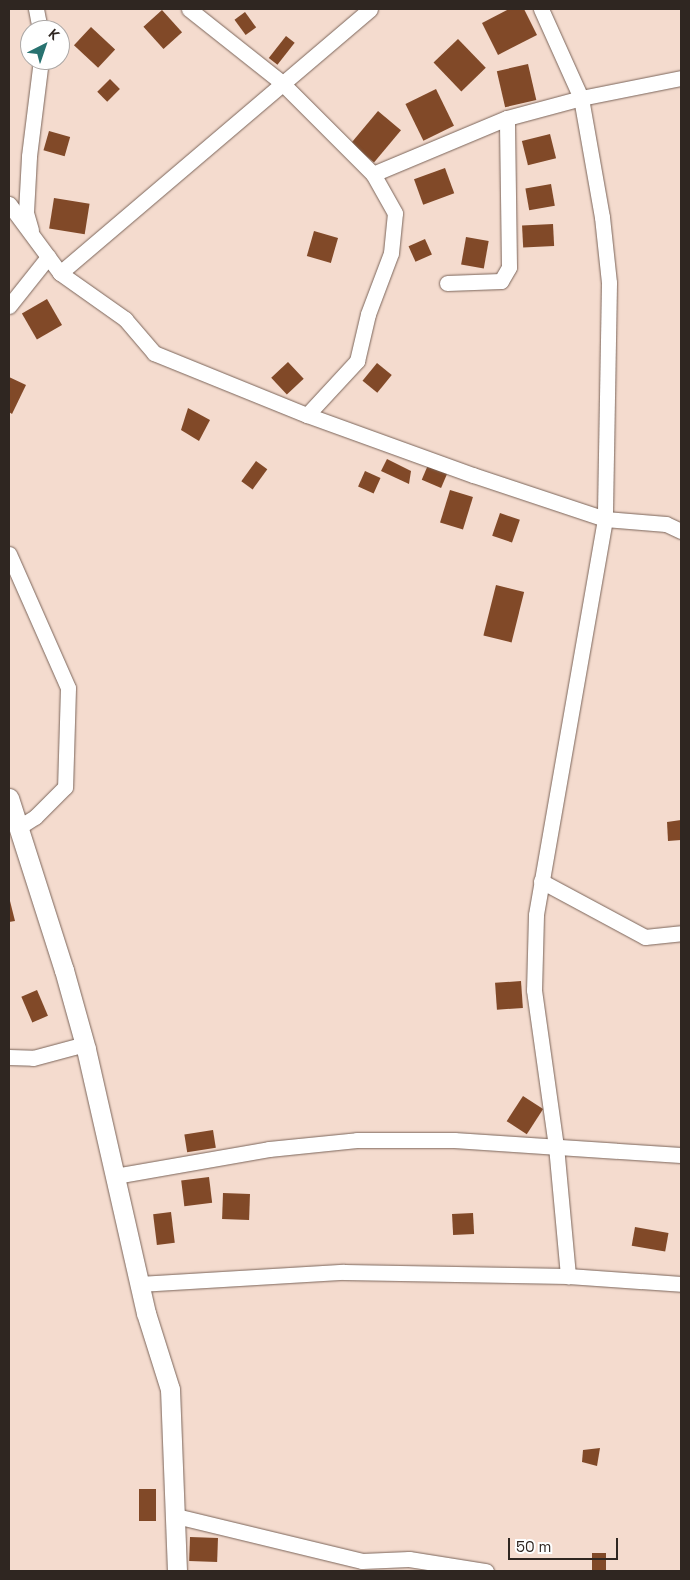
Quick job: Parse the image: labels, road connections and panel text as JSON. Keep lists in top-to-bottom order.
{
  "scale_bar": "50 m",
  "north": "top right"
}
